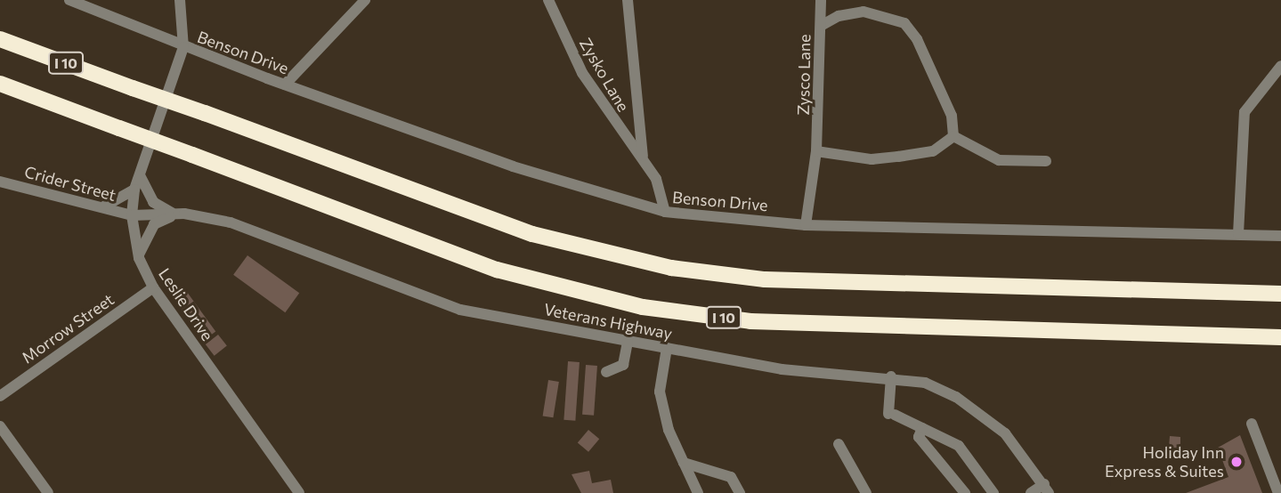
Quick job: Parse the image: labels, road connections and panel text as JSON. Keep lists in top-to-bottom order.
{
  "streets": {
    "highway": ["I 10"],
    "street": [
      "Benson Drive",
      "Zysko Lane",
      "Zysco Lane",
      "Crider Street",
      "Leslie Drive",
      "Veterans Highway",
      "Morrow Street"
    ]
  },
  "crossings": [
    ["Benson Drive", "Zysko Lane"],
    ["Benson Drive", "Zysco Lane"],
    ["Benson Drive", "Leslie Drive"],
    ["Crider Street", "Leslie Drive"],
    ["Crider Street", "Veterans Highway"],
    ["Leslie Drive", "Veterans Highway"],
    ["Leslie Drive", "Morrow Street"]
  ],
  "places": ["Holiday Inn Express & Suites"]
}
